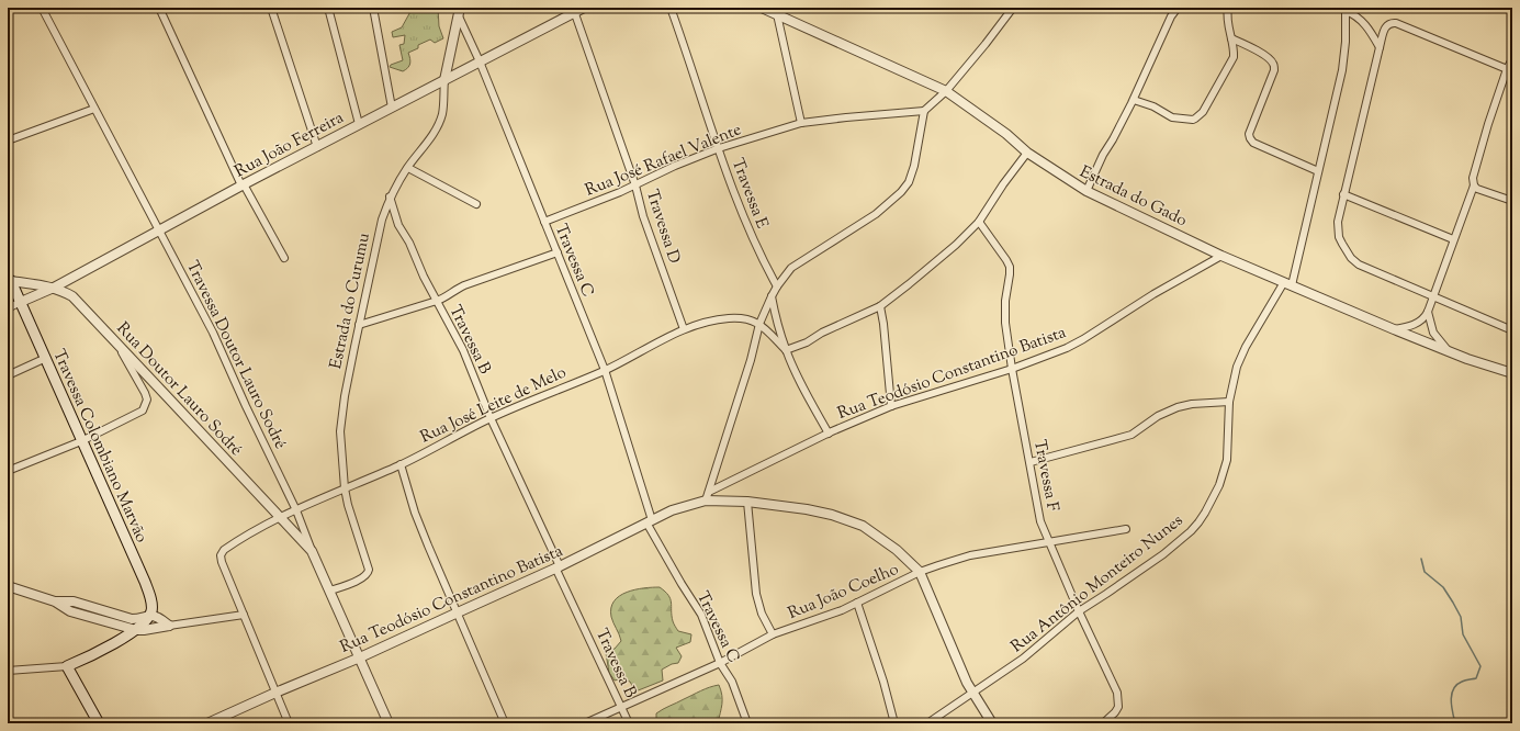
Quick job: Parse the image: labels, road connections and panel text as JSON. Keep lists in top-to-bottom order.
{
  "streets": {
    "main road": ["Travessa Colombiano Marvão"],
    "street": [
      "Rua João Ferreira",
      "Rua José Rafael Valente",
      "Travessa E",
      "Estrada do Gado",
      "Travessa D",
      "Travessa C",
      "Estrada do Curumu",
      "Travessa B",
      "Travessa Doutor Lauro Sodré",
      "Rua Teodósio Constantino Batista",
      "Rua Doutor Lauro Sodré",
      "Rua José Leite de Melo",
      "Travessa F",
      "Rua Antônio Monteiro Nunes",
      "Rua João Coelho"
    ]
  },
  "crossings": [
    ["Rua João Ferreira", "Travessa D"],
    ["Rua João Ferreira", "Travessa C"],
    ["Rua João Ferreira", "Estrada do Curumu"],
    ["Rua João Ferreira", "Travessa Doutor Lauro Sodré"],
    ["Rua João Ferreira", "Rua Doutor Lauro Sodré"],
    ["Rua João Ferreira", "Travessa Colombiano Marvão"],
    ["Rua José Rafael Valente", "Travessa E"],
    ["Rua José Rafael Valente", "Travessa D"],
    ["Rua José Rafael Valente", "Travessa C"],
    ["Estrada do Gado", "Rua Teodósio Constantino Batista"],
    ["Estrada do Gado", "Rua Antônio Monteiro Nunes"],
    ["Travessa D", "Rua José Leite de Melo"],
    ["Travessa C", "Estrada do Curumu"],
    ["Travessa C", "Rua Teodósio Constantino Batista"],
    ["Travessa C", "Rua José Leite de Melo"],
    ["Travessa C", "Rua João Coelho"],
    ["Estrada do Curumu", "Travessa B"],
    ["Estrada do Curumu", "Travessa Doutor Lauro Sodré"],
    ["Estrada do Curumu", "Rua José Leite de Melo"],
    ["Travessa B", "Rua Teodósio Constantino Batista"],
    ["Travessa B", "Rua José Leite de Melo"],
    ["Travessa B", "Rua João Coelho"],
    ["Travessa Doutor Lauro Sodré", "Rua Teodósio Constantino Batista"],
    ["Travessa Doutor Lauro Sodré", "Rua Doutor Lauro Sodré"],
    ["Travessa Doutor Lauro Sodré", "Rua José Leite de Melo"],
    ["Rua Teodósio Constantino Batista", "Travessa F"],
    ["Rua Doutor Lauro Sodré", "Rua José Leite de Melo"],
    ["Rua Doutor Lauro Sodré", "Travessa Colombiano Marvão"],
    ["Travessa F", "Rua Antônio Monteiro Nunes"],
    ["Travessa F", "Rua João Coelho"]
  ]
}
